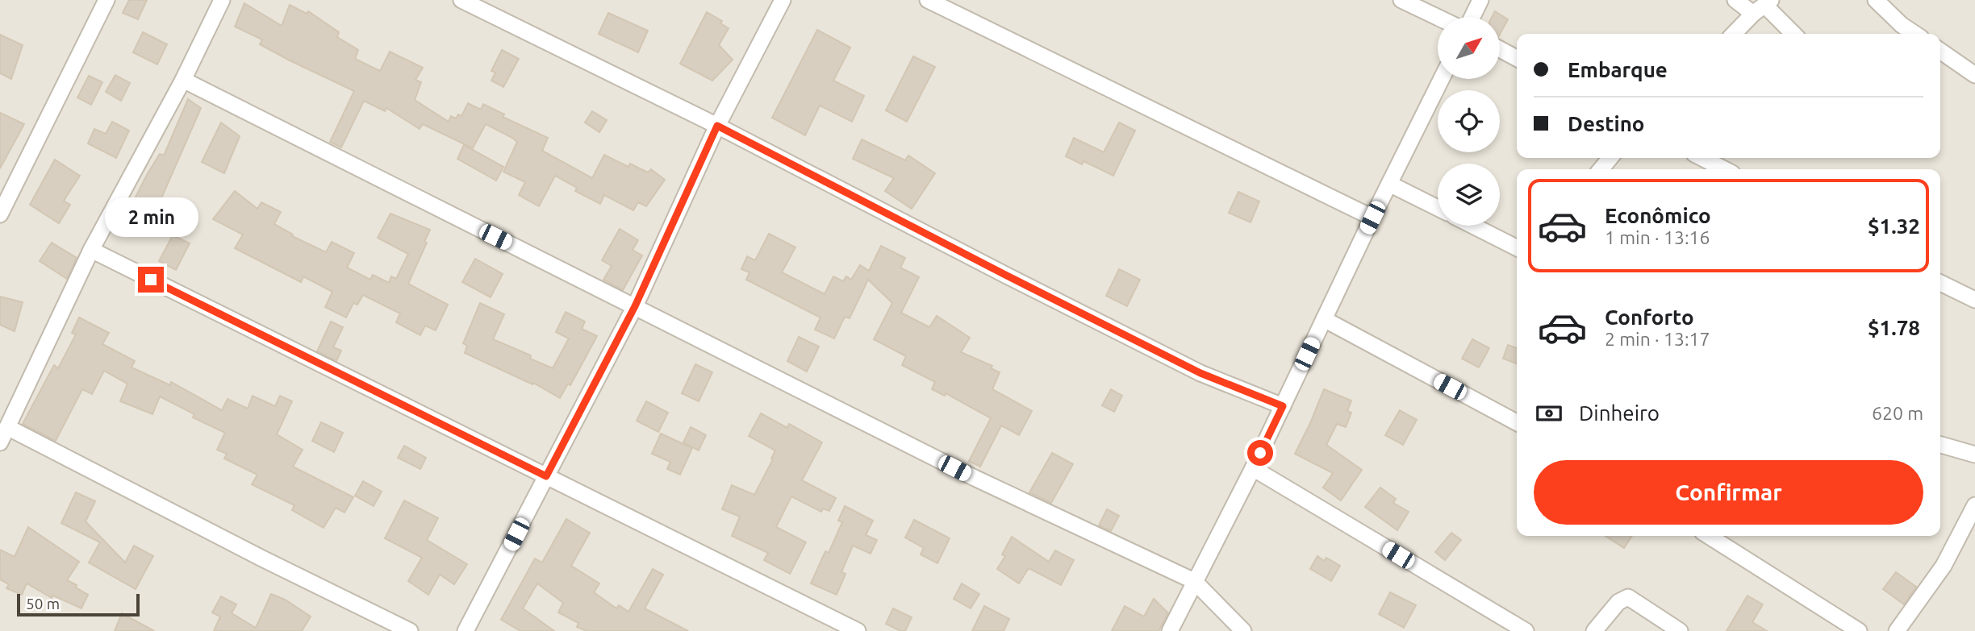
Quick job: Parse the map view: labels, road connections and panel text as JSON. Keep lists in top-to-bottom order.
{
  "scale_bar": "50 m",
  "north": "top right",
  "page": {
    "banner": ["Embarque", "Destino"],
    "list": [
      {
        "name": "Econômico",
        "note": "1 min · 13:16",
        "value": "$1.32"
      },
      {
        "name": "Conforto",
        "note": "2 min · 13:17",
        "value": "$1.78"
      }
    ],
    "bubble": "2 min",
    "pay": ["Dinheiro", "620 m"],
    "buttons": "Confirmar",
    "scale": "50 m"
  }
}
